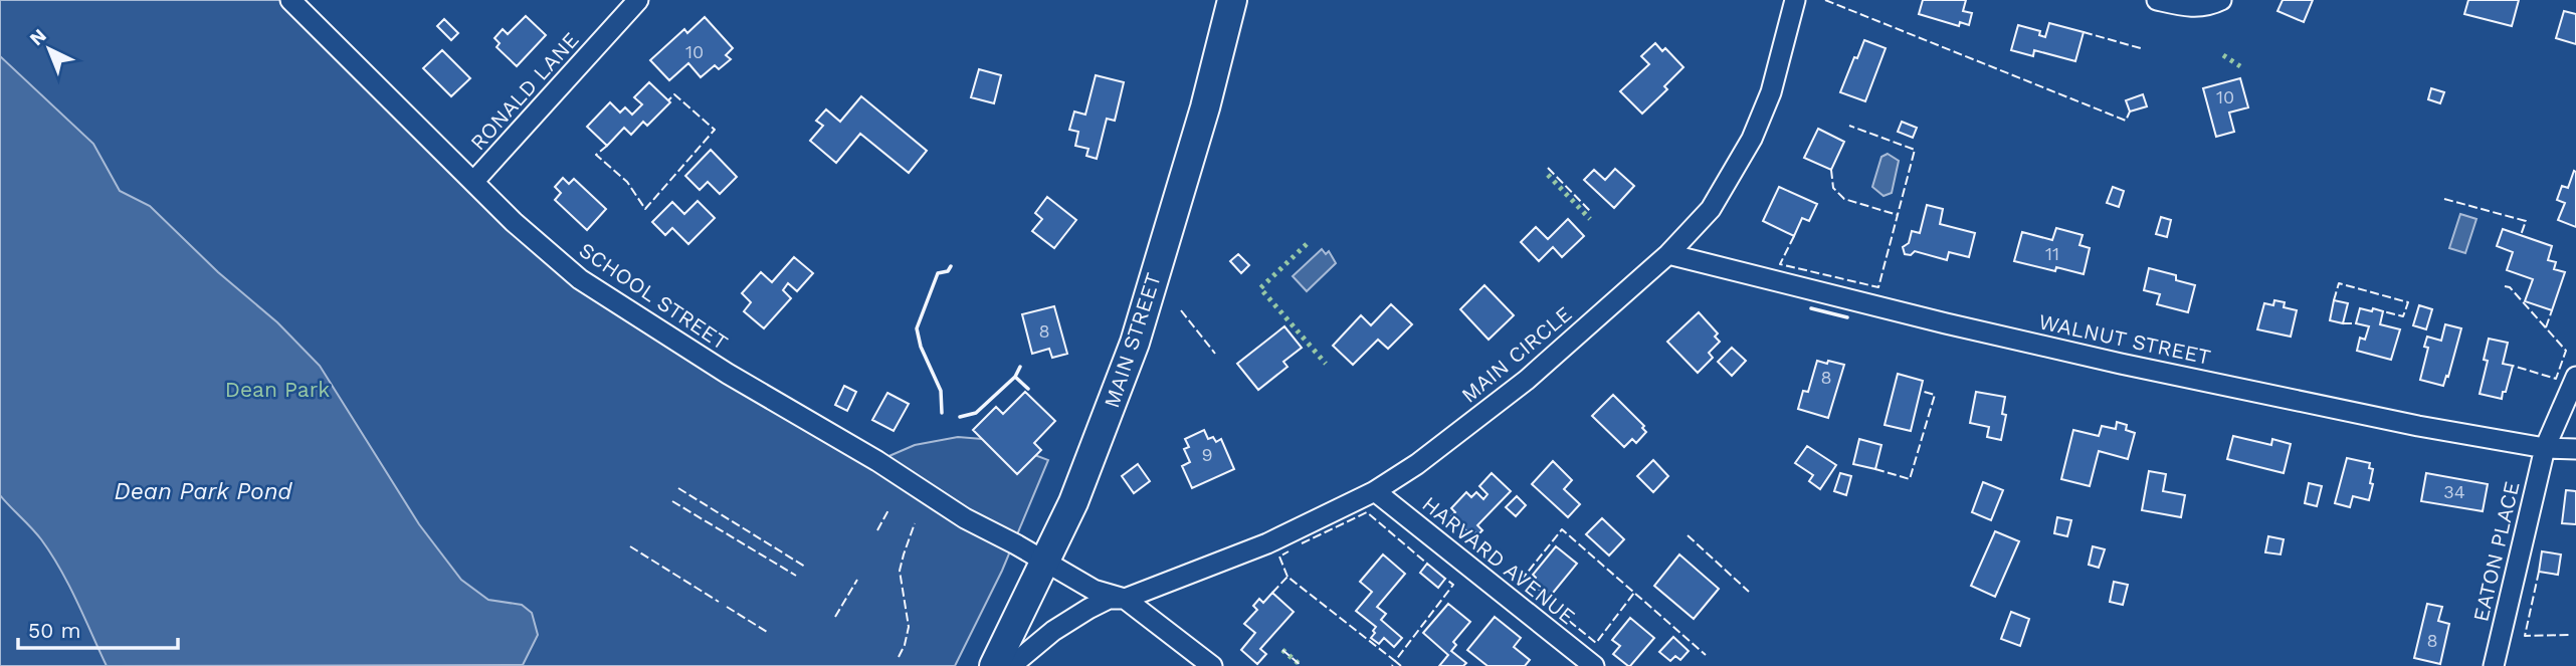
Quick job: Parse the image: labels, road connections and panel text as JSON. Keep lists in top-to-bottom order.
{
  "streets": {
    "main road": ["MAIN STREET"],
    "street": [
      "RONALD LANE",
      "SCHOOL STREET",
      "WALNUT STREET",
      "MAIN CIRCLE",
      "EATON PLACE",
      "HARVARD AVENUE"
    ]
  },
  "crossings": [
    ["RONALD LANE", "SCHOOL STREET"],
    ["SCHOOL STREET", "MAIN STREET"],
    ["WALNUT STREET", "MAIN CIRCLE"],
    ["WALNUT STREET", "EATON PLACE"],
    ["MAIN CIRCLE", "HARVARD AVENUE"]
  ],
  "water": ["Dean Park Pond"],
  "parks": ["Dean Park"],
  "house_numbers": [
    "10",
    "10",
    "11",
    "8",
    "8",
    "9",
    "34",
    "8"
  ],
  "scale_bar": "50 m",
  "north": "top left"
}
